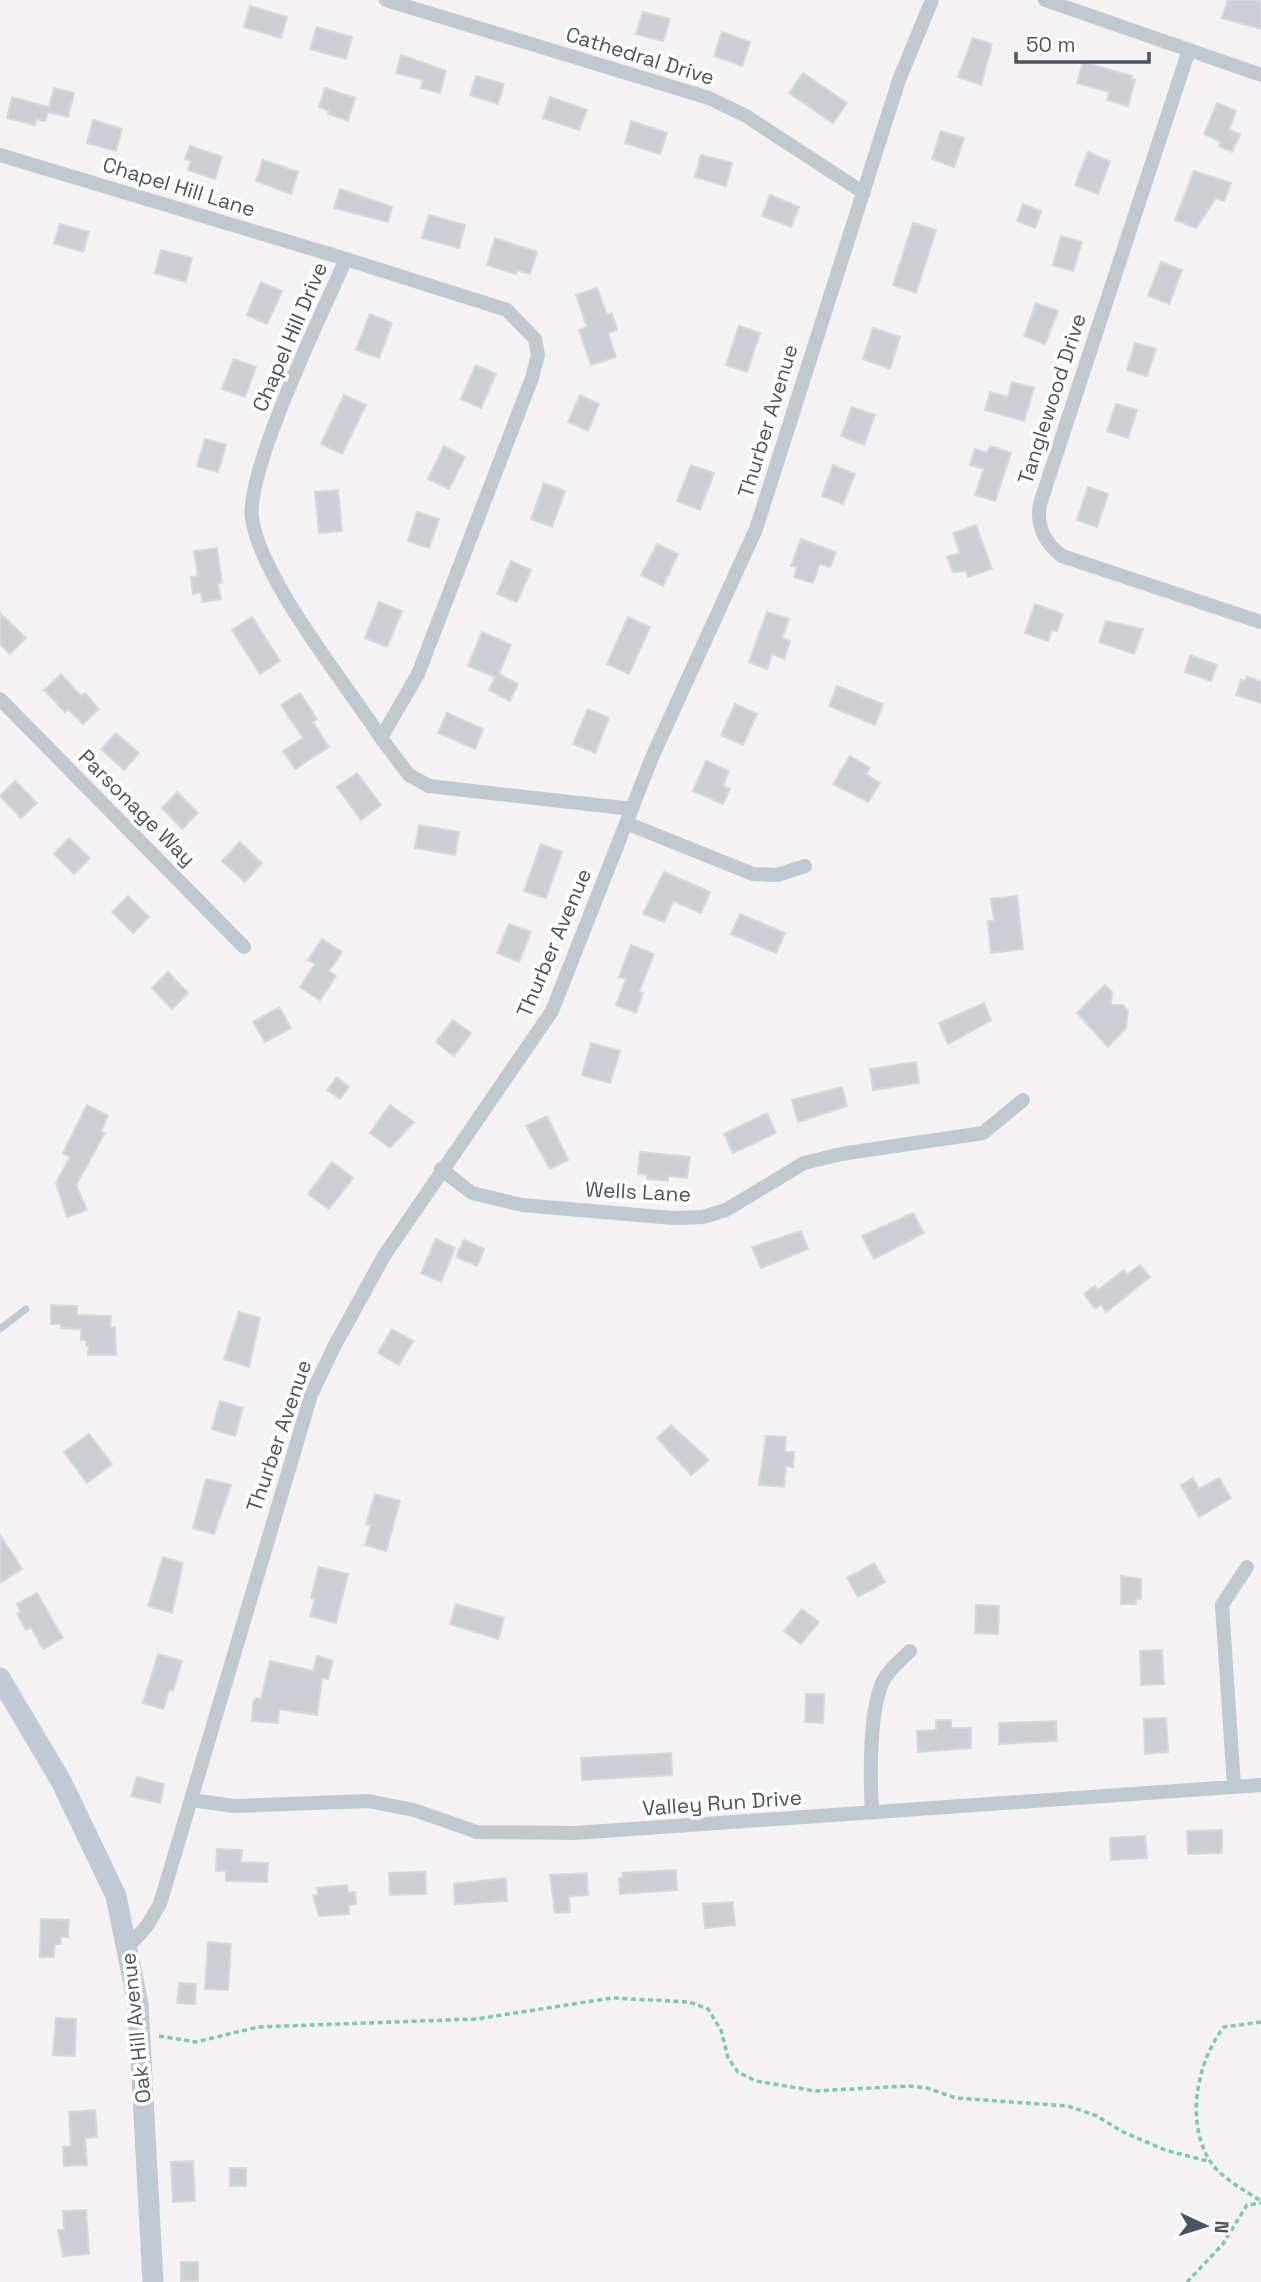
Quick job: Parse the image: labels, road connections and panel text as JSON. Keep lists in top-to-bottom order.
{
  "streets": {
    "main road": ["Oak Hill Avenue"],
    "street": [
      "Cathedral Drive",
      "Chapel Hill Lane",
      "Chapel Hill Drive",
      "Tanglewood Drive",
      "Thurber Avenue",
      "Parsonage Way",
      "Wells Lane",
      "Valley Run Drive"
    ]
  },
  "crossings": [
    ["Cathedral Drive", "Thurber Avenue"],
    ["Chapel Hill Lane", "Chapel Hill Drive"],
    ["Chapel Hill Drive", "Thurber Avenue"],
    ["Thurber Avenue", "Wells Lane"],
    ["Thurber Avenue", "Valley Run Drive"],
    ["Thurber Avenue", "Oak Hill Avenue"]
  ],
  "scale_bar": "50 m",
  "north": "right"
}
